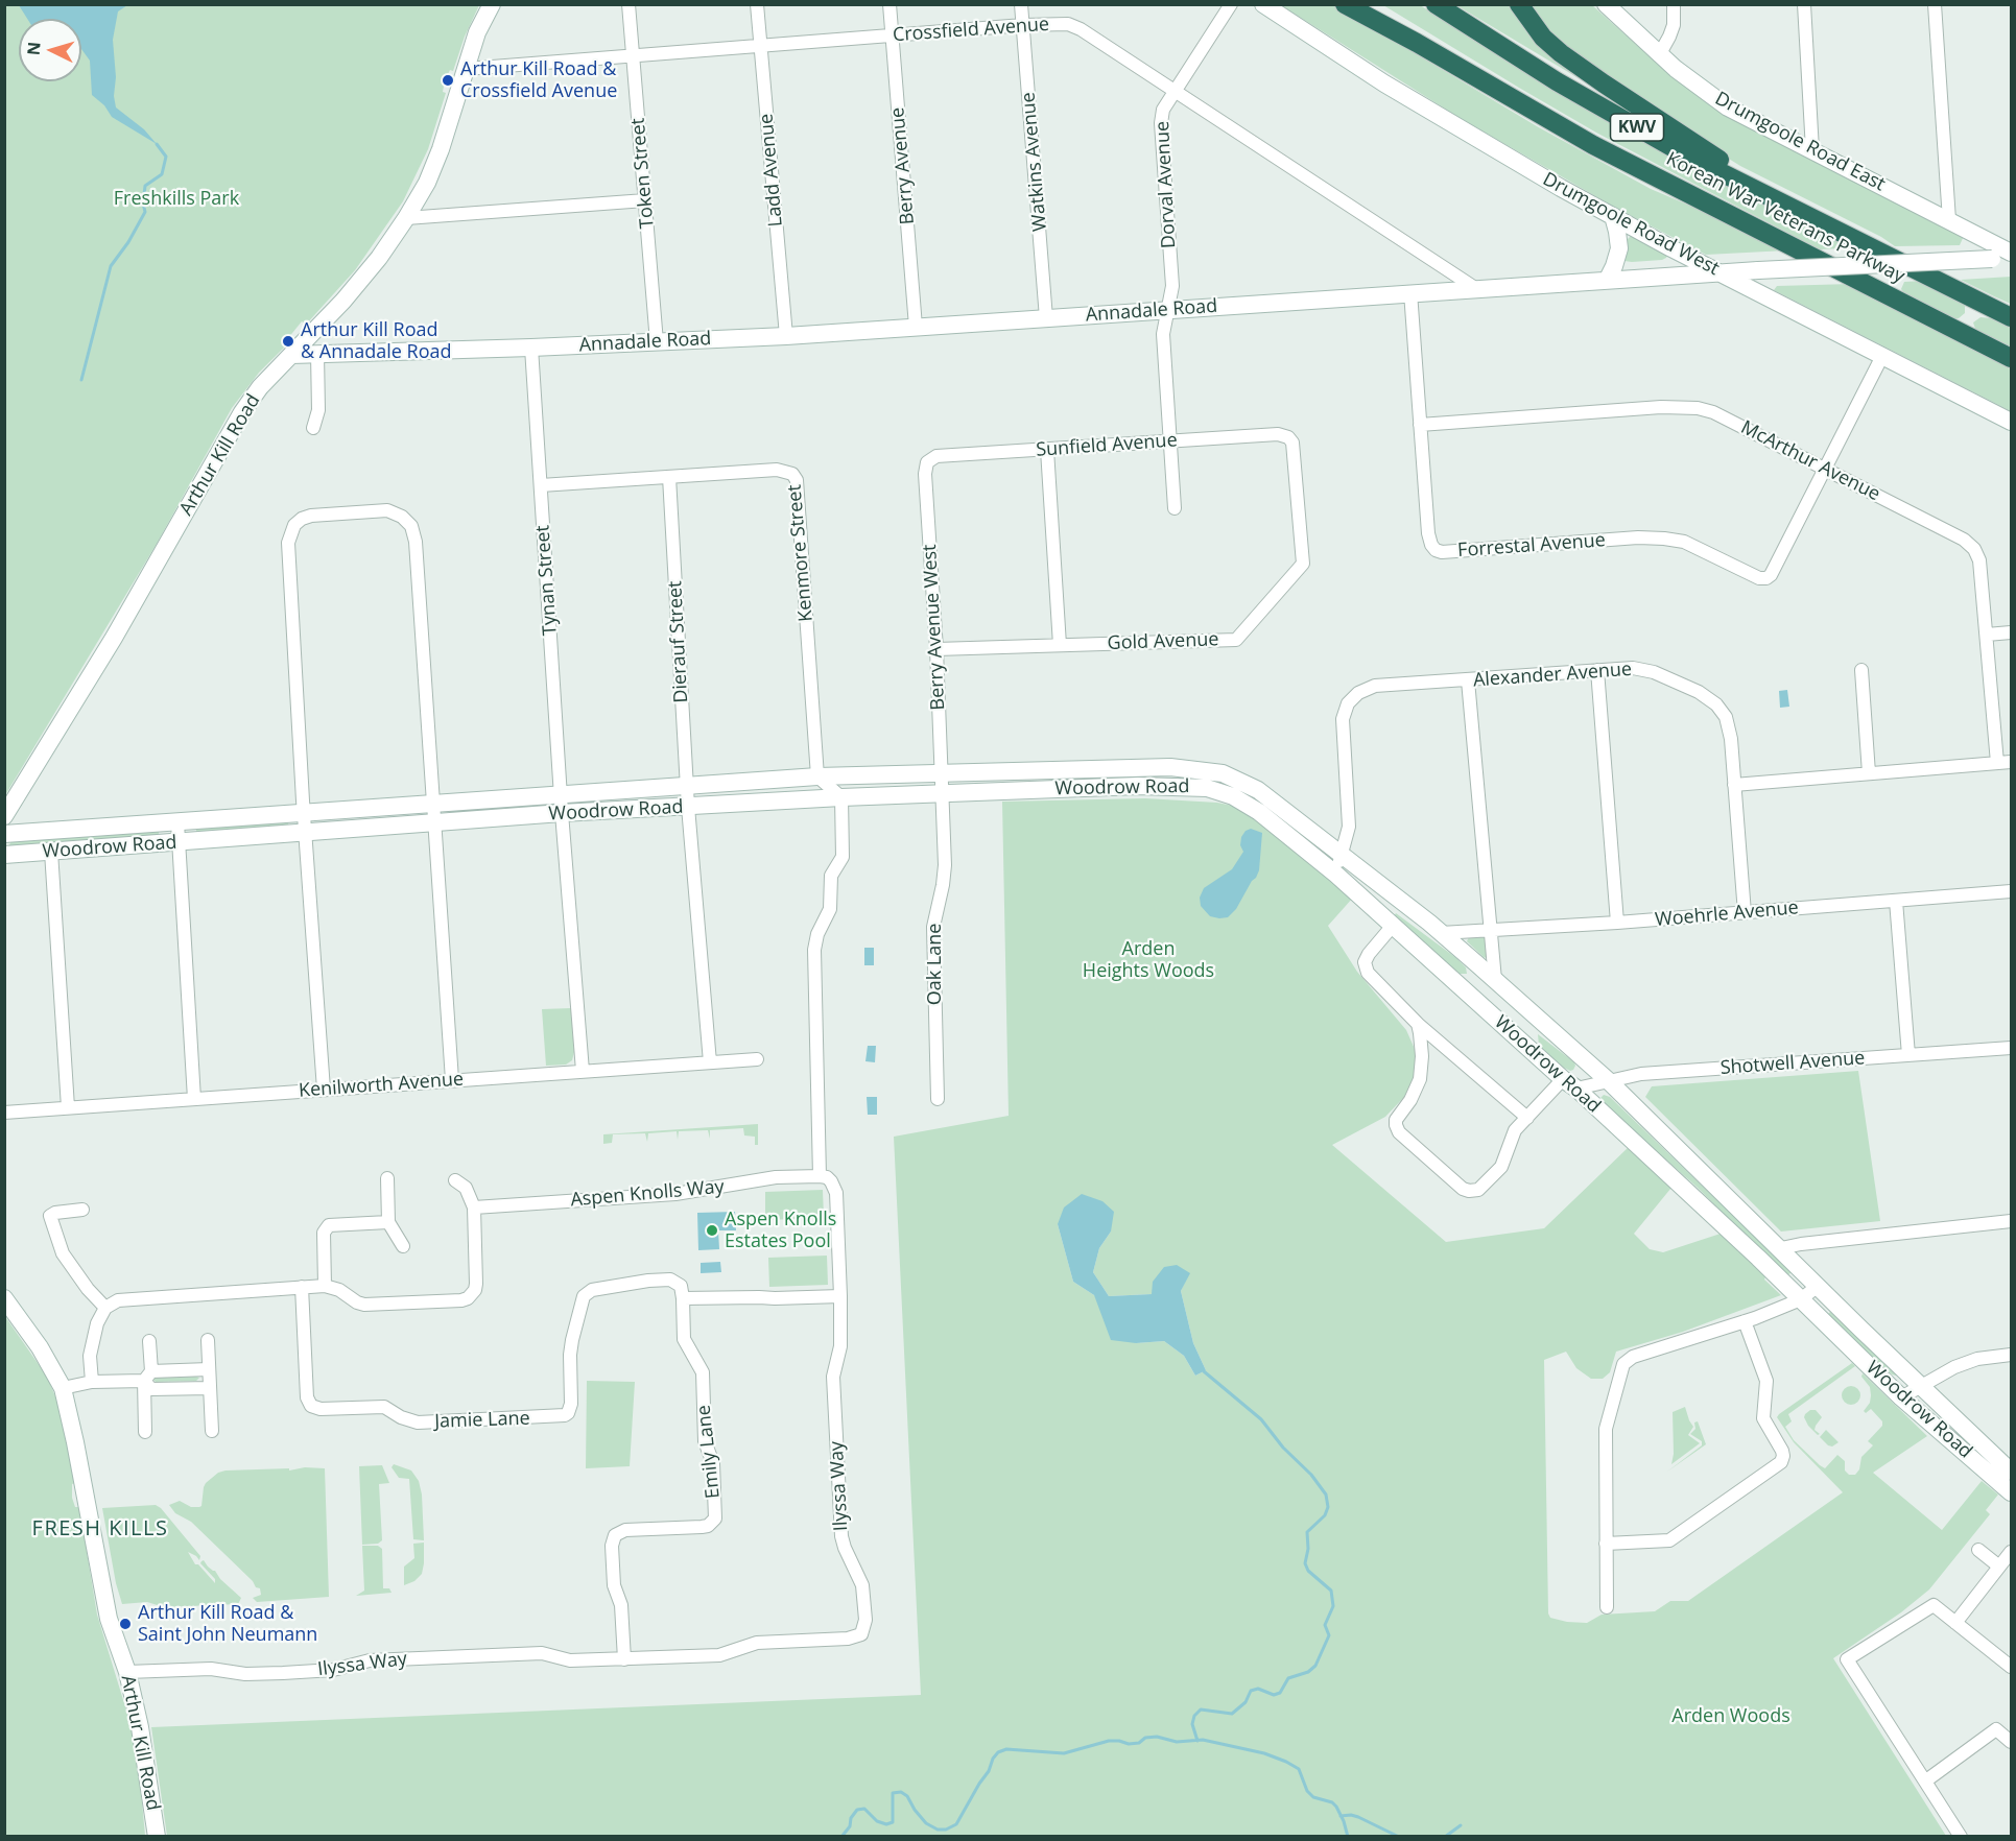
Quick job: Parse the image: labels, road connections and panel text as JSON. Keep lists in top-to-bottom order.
{
  "streets": {
    "highway": ["KWV", "Korean War Veterans Parkway"],
    "street": [
      "Crossfield Avenue",
      "Drumgoole Road East",
      "Watkins Avenue",
      "Berry Avenue",
      "Ladd Avenue",
      "Token Street",
      "Dorval Avenue",
      "Drumgoole Road West",
      "Annadale Road",
      "Sunfield Avenue",
      "Arthur Kill Road",
      "McArthur Avenue",
      "Forrestal Avenue",
      "Kenmore Street",
      "Tynan Street",
      "Berry Avenue West",
      "Dierauf Street",
      "Gold Avenue",
      "Alexander Avenue",
      "Woodrow Road",
      "Woehrle Avenue",
      "Oak Lane",
      "Shotwell Avenue",
      "Kenilworth Avenue",
      "Aspen Knolls Way",
      "Jamie Lane",
      "Emily Lane",
      "Ilyssa Way"
    ]
  },
  "crossings": [
    ["Crossfield Avenue", "Watkins Avenue"],
    ["Crossfield Avenue", "Berry Avenue"],
    ["Crossfield Avenue", "Ladd Avenue"],
    ["Crossfield Avenue", "Token Street"],
    ["Crossfield Avenue", "Dorval Avenue"],
    ["Crossfield Avenue", "Annadale Road"],
    ["Crossfield Avenue", "Arthur Kill Road"],
    ["Watkins Avenue", "Annadale Road"],
    ["Berry Avenue", "Annadale Road"],
    ["Ladd Avenue", "Annadale Road"],
    ["Token Street", "Annadale Road"],
    ["Dorval Avenue", "Annadale Road"],
    ["Dorval Avenue", "Sunfield Avenue"],
    ["Drumgoole Road West", "Annadale Road"],
    ["Annadale Road", "Arthur Kill Road"],
    ["Annadale Road", "Forrestal Avenue"],
    ["Annadale Road", "Tynan Street"],
    ["Sunfield Avenue", "Berry Avenue West"],
    ["Sunfield Avenue", "Gold Avenue"],
    ["Arthur Kill Road", "Ilyssa Way"],
    ["McArthur Avenue", "Forrestal Avenue"],
    ["Kenmore Street", "Tynan Street"],
    ["Kenmore Street", "Dierauf Street"],
    ["Kenmore Street", "Woodrow Road"],
    ["Tynan Street", "Woodrow Road"],
    ["Tynan Street", "Kenilworth Avenue"],
    ["Berry Avenue West", "Gold Avenue"],
    ["Berry Avenue West", "Woodrow Road"],
    ["Berry Avenue West", "Oak Lane"],
    ["Dierauf Street", "Woodrow Road"],
    ["Dierauf Street", "Kenilworth Avenue"],
    ["Alexander Avenue", "Woodrow Road"],
    ["Alexander Avenue", "Woehrle Avenue"],
    ["Woodrow Road", "Woehrle Avenue"],
    ["Woodrow Road", "Oak Lane"],
    ["Woodrow Road", "Shotwell Avenue"],
    ["Aspen Knolls Way", "Ilyssa Way"],
    ["Jamie Lane", "Emily Lane"],
    ["Emily Lane", "Ilyssa Way"]
  ],
  "districts": ["FRESH KILLS"],
  "parks": ["Freshkills Park", "Arden Heights Woods", "Arden Woods"],
  "places": [
    "Arthur Kill Road & Crossfield Avenue",
    "Arthur Kill Road & Annadale Road",
    "Aspen Knolls Estates Pool",
    "Arthur Kill Road & Saint John Neumann"
  ],
  "north": "left"
}
